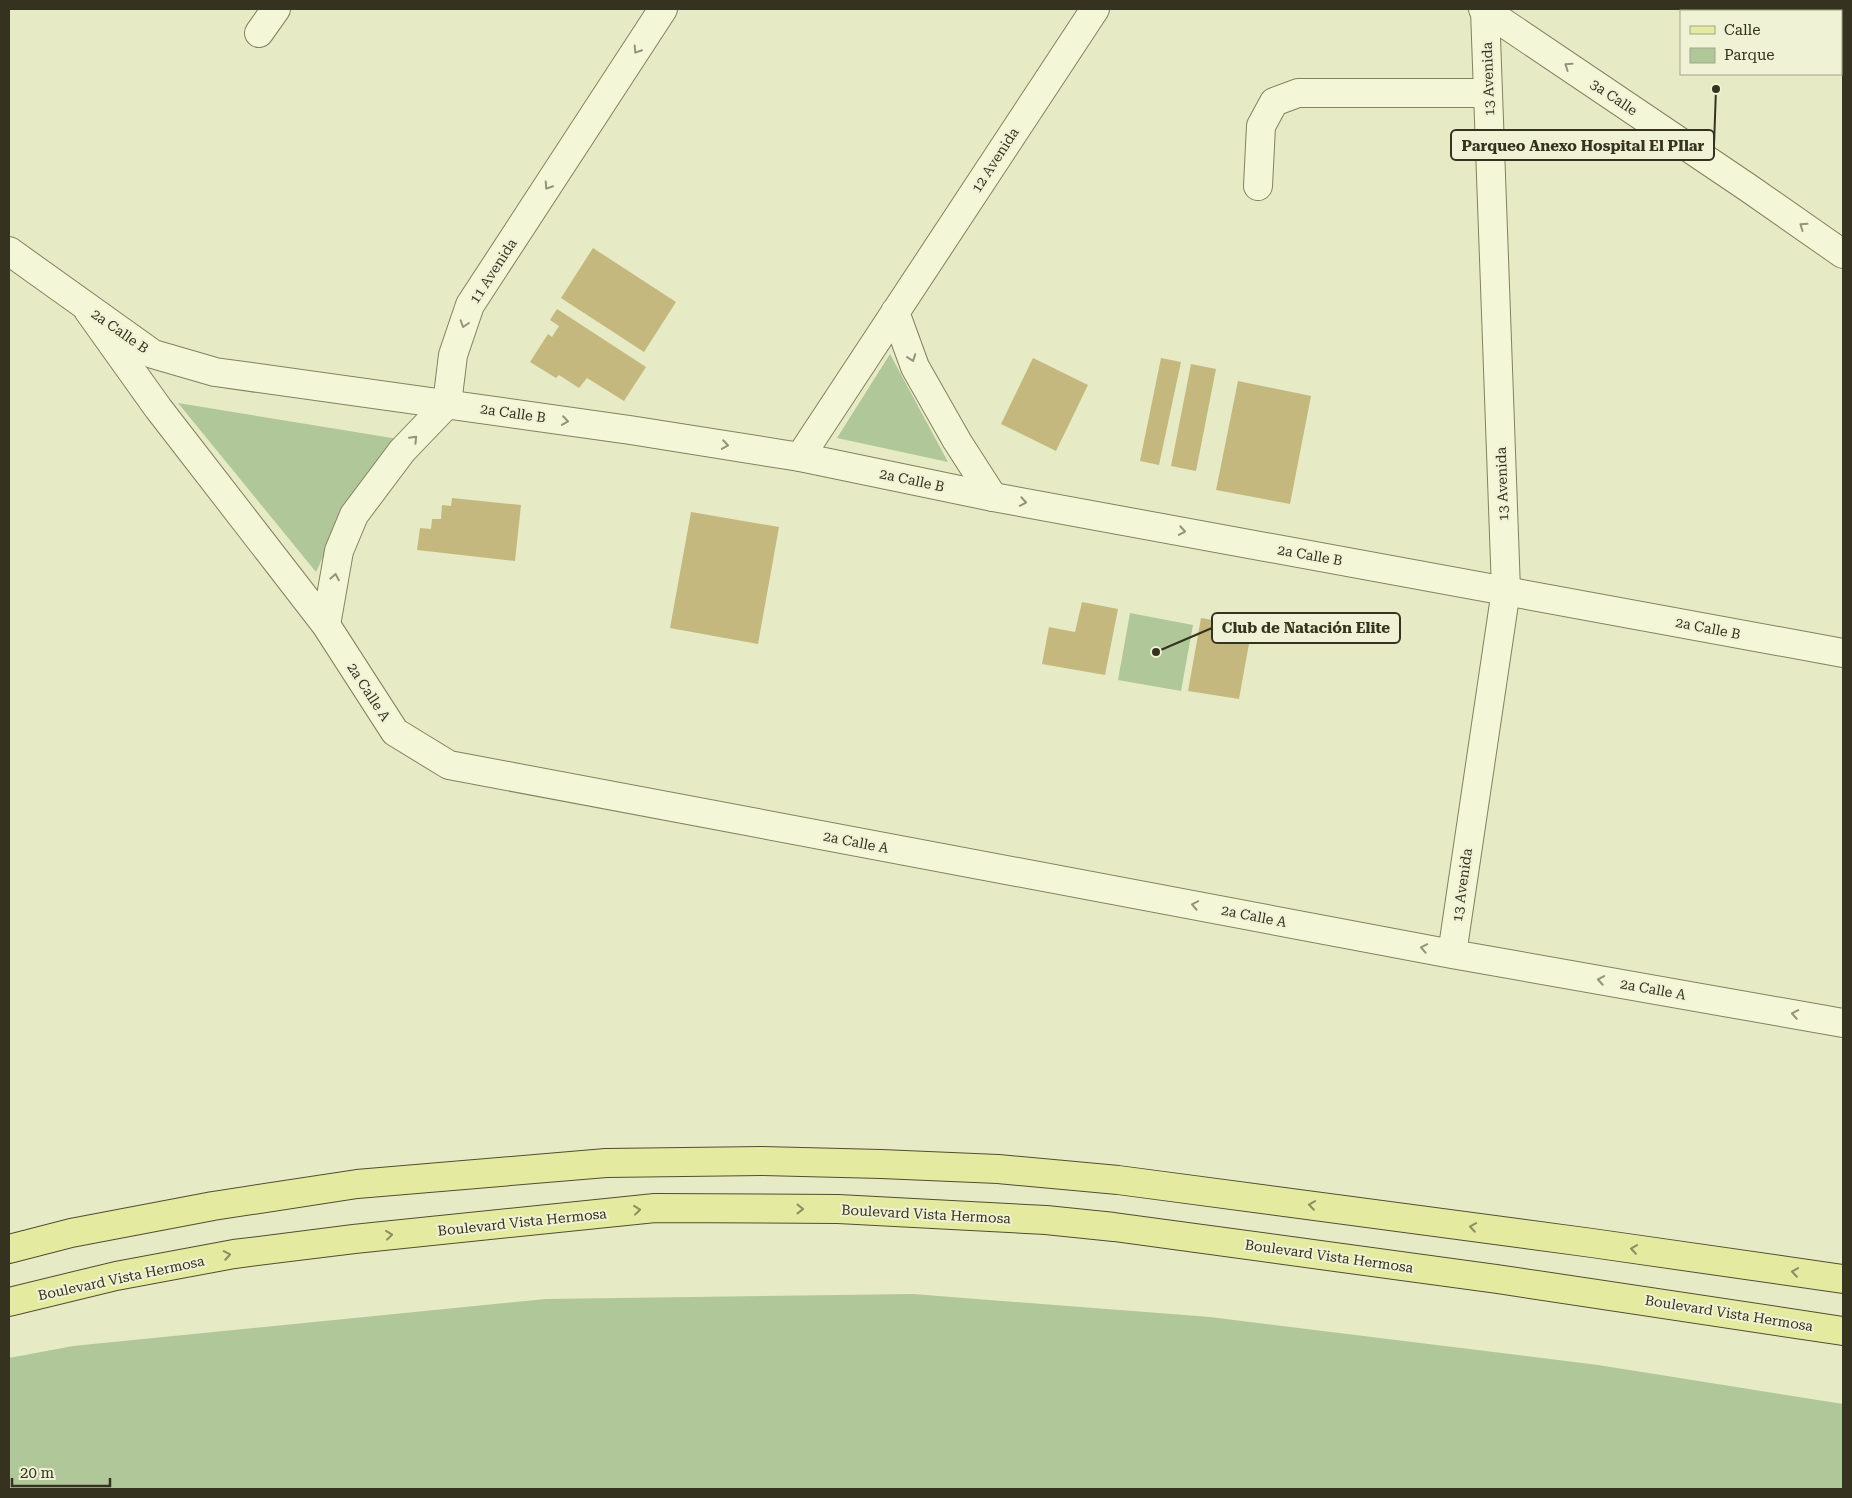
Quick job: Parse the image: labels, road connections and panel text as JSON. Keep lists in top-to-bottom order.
{
  "streets": {
    "main road": ["Boulevard Vista Hermosa"],
    "street": [
      "13 Avenida",
      "3a Calle",
      "12 Avenida",
      "11 Avenida",
      "2a Calle B",
      "2a Calle A"
    ]
  },
  "crossings": [
    ["13 Avenida", "3a Calle"],
    ["13 Avenida", "2a Calle B"],
    ["13 Avenida", "2a Calle A"],
    ["12 Avenida", "2a Calle B"],
    ["11 Avenida", "2a Calle B"],
    ["2a Calle B", "2a Calle A"]
  ],
  "one_way": [
    "3a Calle",
    "11 Avenida",
    "2a Calle B",
    "2a Calle A"
  ],
  "places": ["Parqueo Anexo Hospital El PIlar", "Club de Natación Elite"],
  "legend": ["Calle", "Parque"],
  "scale_bar": "20 m"
}
